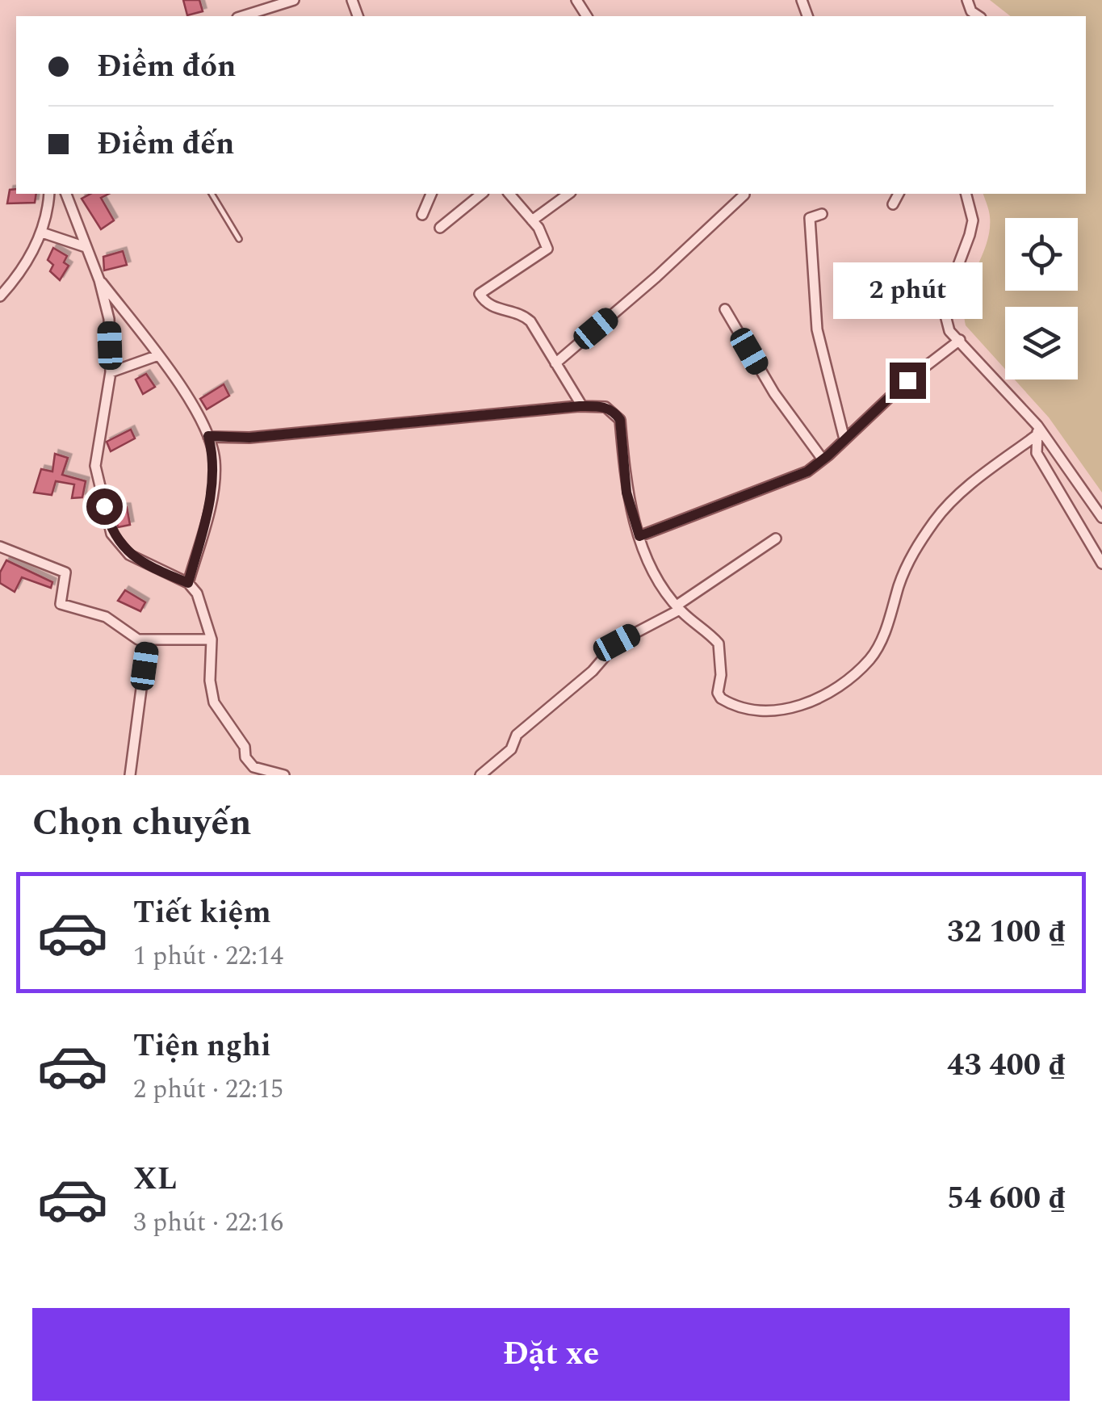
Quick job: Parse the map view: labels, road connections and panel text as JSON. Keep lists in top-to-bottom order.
{
  "page": {
    "banner": ["Điểm đón", "Điểm đến"],
    "bubble": "2 phút",
    "heading": "Chọn chuyến",
    "list": [
      {
        "name": "Tiết kiệm",
        "note": "1 phút · 22:14",
        "value": "32 100 ₫"
      },
      {
        "name": "Tiện nghi",
        "note": "2 phút · 22:15",
        "value": "43 400 ₫"
      },
      {
        "name": "XL",
        "note": "3 phút · 22:16",
        "value": "54 600 ₫"
      }
    ],
    "buttons": "Đặt xe"
  }
}
